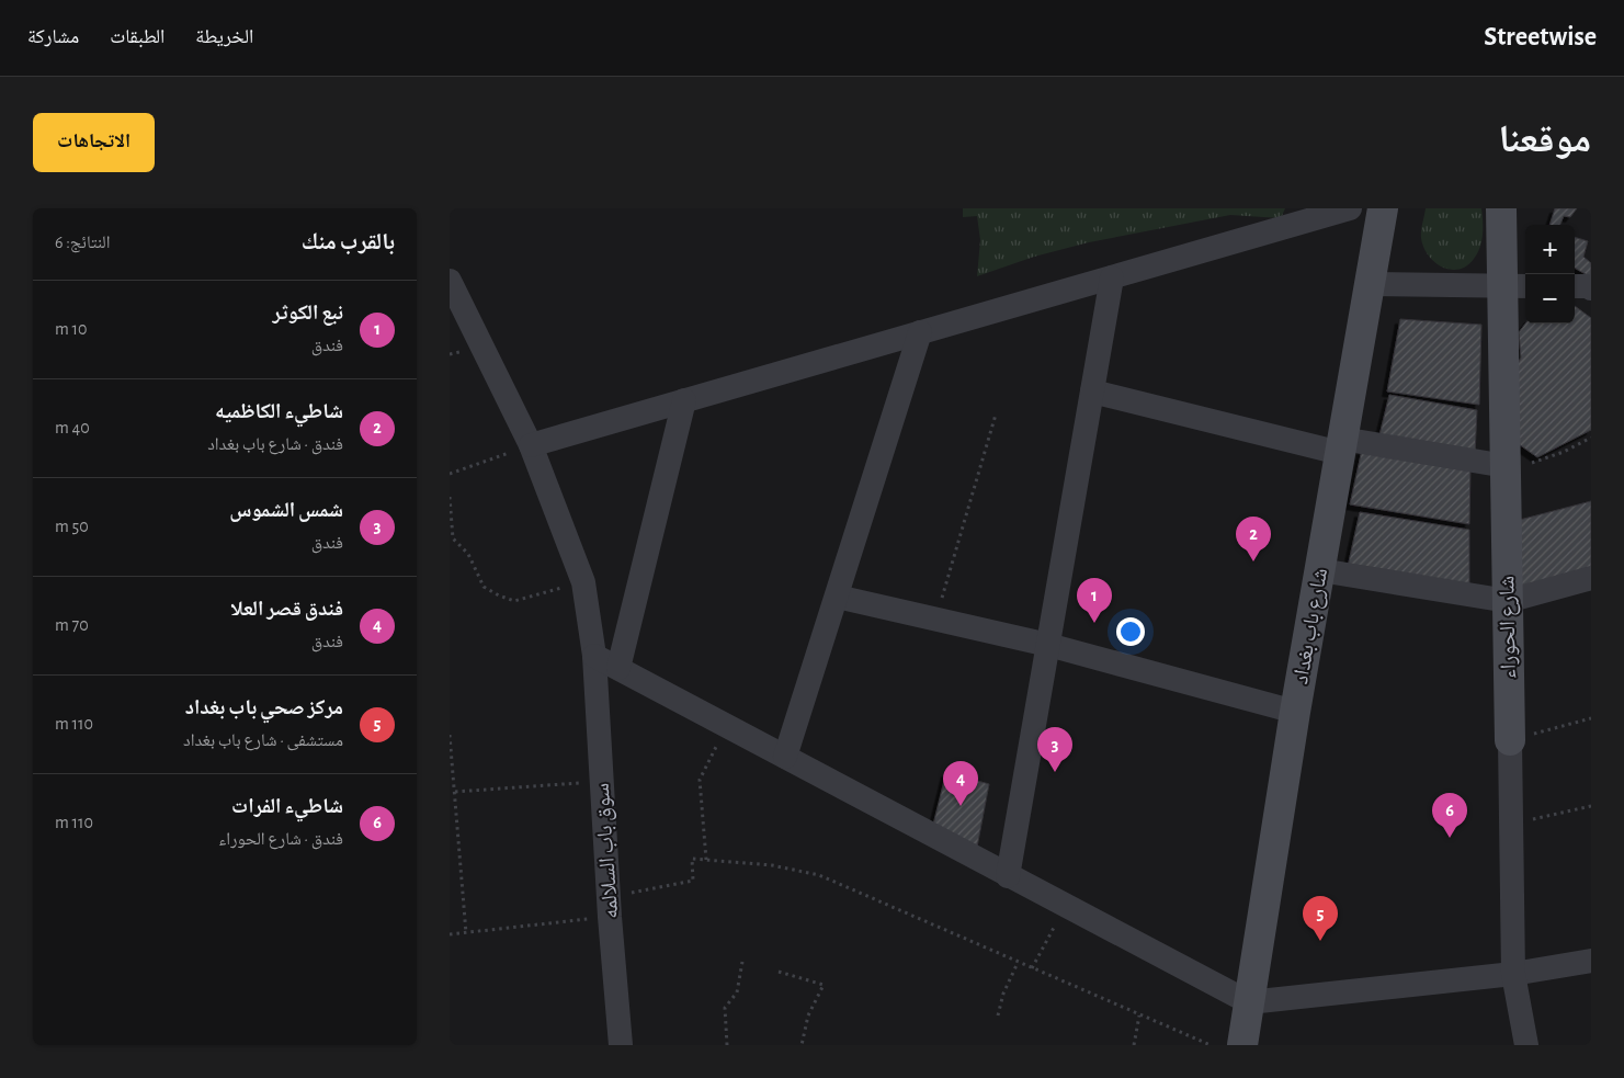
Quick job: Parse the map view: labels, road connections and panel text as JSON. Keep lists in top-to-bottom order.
{
  "streets": {
    "street": ["شارع باب بغداد", "شارع الحوراء", "سوق باب السلالمه"]
  },
  "page": {
    "header": "Streetwise",
    "nav": ["الخريطة", "الطبقات", "مشاركة"],
    "title": "موقعنا",
    "buttons": "الاتجاهات",
    "heading": ["بالقرب منك", "النتائج: 6"],
    "map_buttons": ["+", "−"],
    "list": [
      {
        "mark": "1",
        "name": "نبع الكوثر",
        "note": "فندق",
        "value": "10 m"
      },
      {
        "mark": "2",
        "name": "شاطيء الكاظميه",
        "note": "فندق · شارع باب بغداد",
        "value": "40 m"
      },
      {
        "mark": "3",
        "name": "شمس الشموس",
        "note": "فندق",
        "value": "50 m"
      },
      {
        "mark": "4",
        "name": "فندق قصر العلا",
        "note": "فندق",
        "value": "70 m"
      },
      {
        "mark": "5",
        "name": "مركز صحي باب بغداد",
        "note": "مستشفى · شارع باب بغداد",
        "value": "110 m"
      },
      {
        "mark": "6",
        "name": "شاطيء الفرات",
        "note": "فندق · شارع الحوراء",
        "value": "110 m"
      }
    ],
    "pins": [
      "2",
      "1",
      "3",
      "4",
      "6",
      "5"
    ]
  }
}
